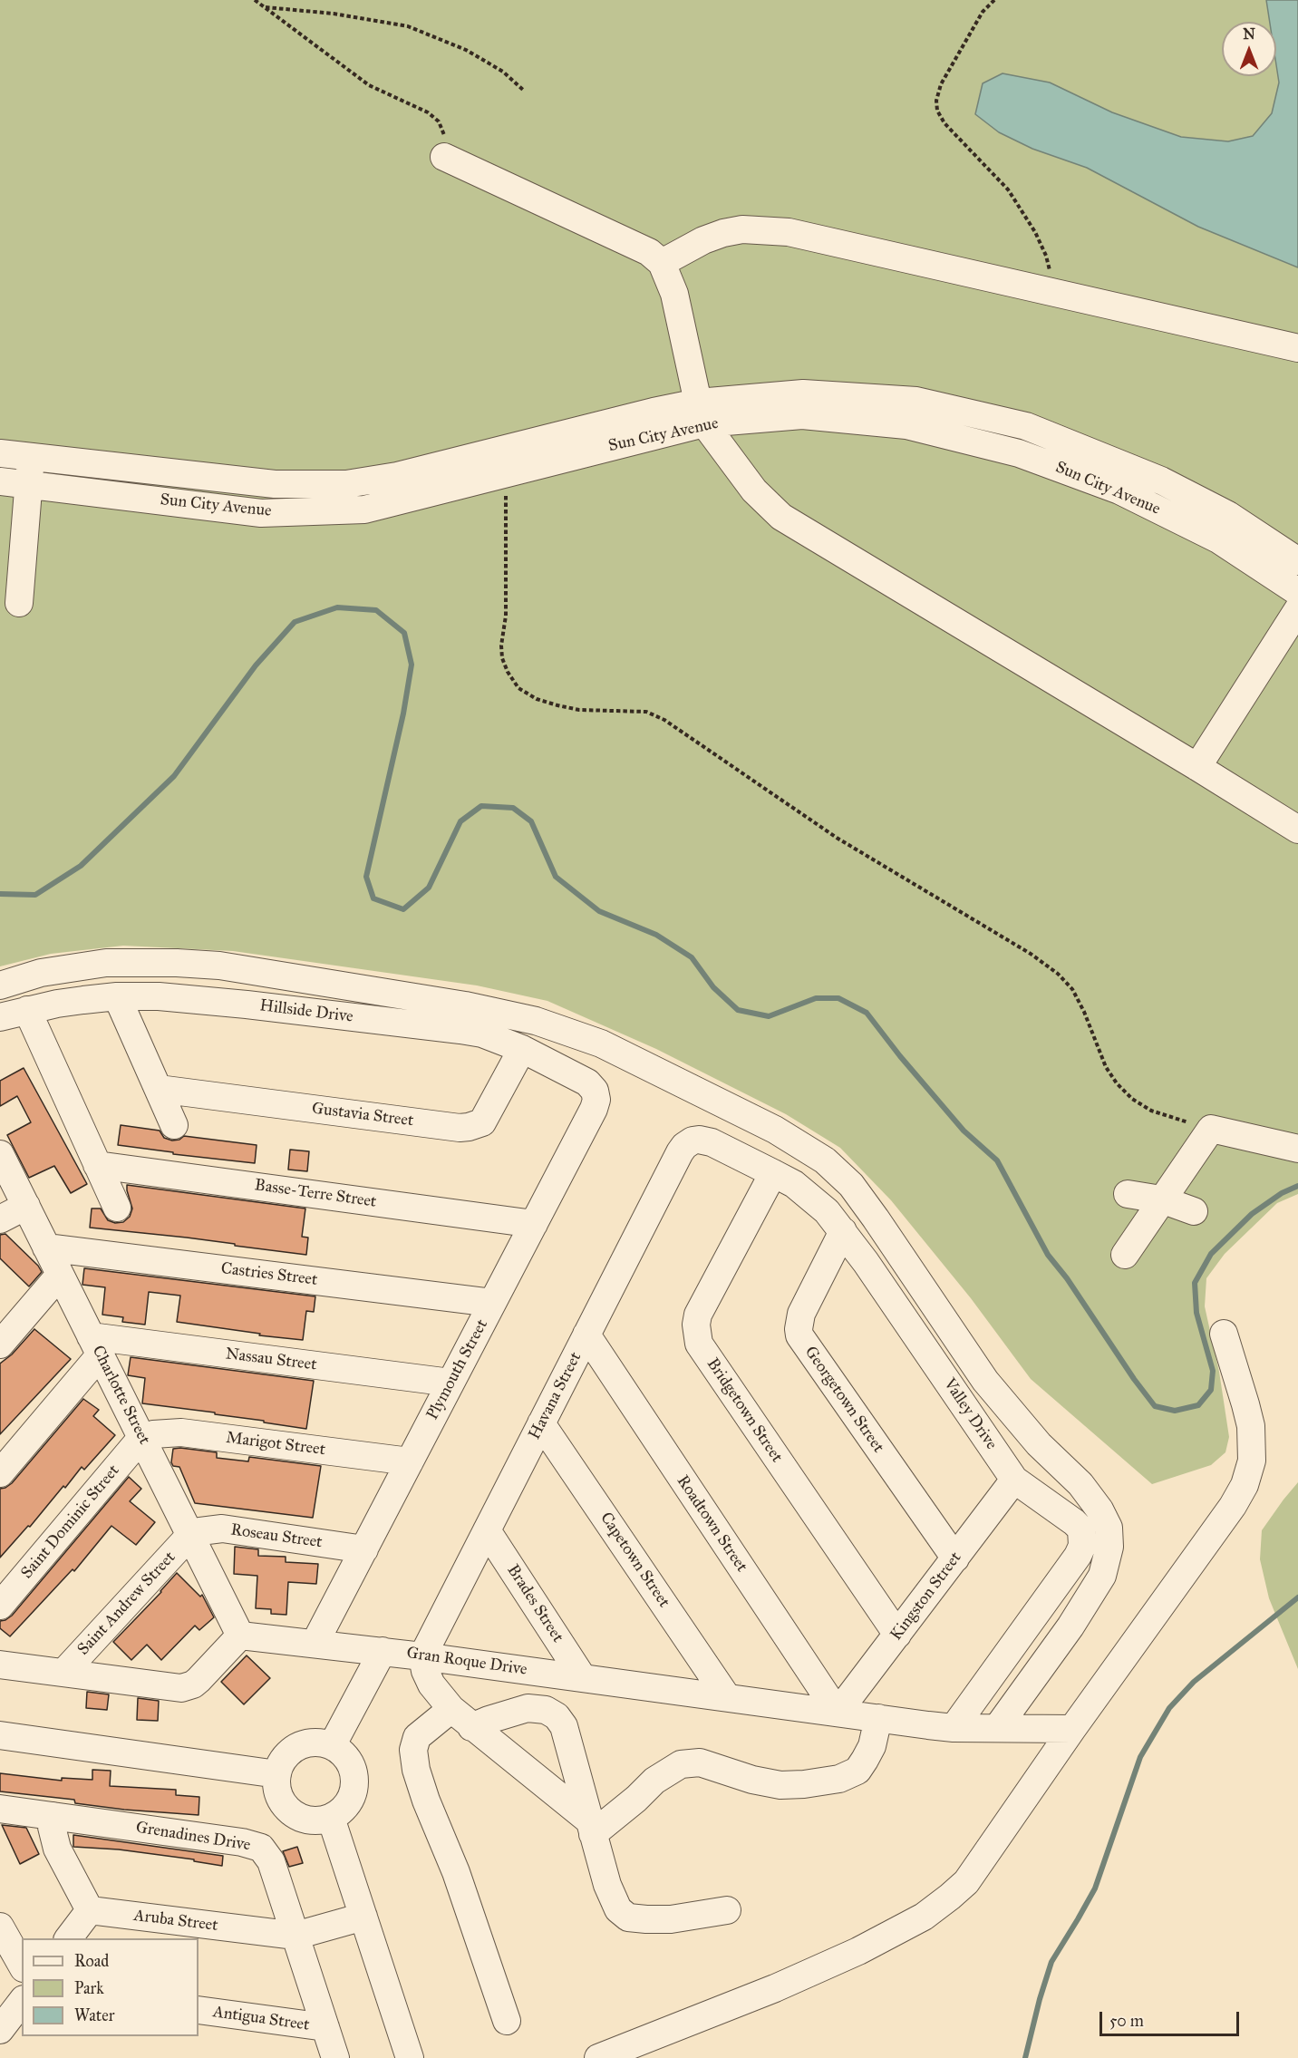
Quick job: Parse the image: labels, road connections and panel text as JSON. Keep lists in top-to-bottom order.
{
  "streets": {
    "street": [
      "Sun City Avenue",
      "Hillside Drive",
      "Gustavia Street",
      "Basse-Terre Street",
      "Castries Street",
      "Nassau Street",
      "Plymouth Street",
      "Charlotte Street",
      "Havana Street",
      "Georgetown Street",
      "Bridgetown Street",
      "Valley Drive",
      "Marigot Street",
      "Saint Dominic Street",
      "Roadtown Street",
      "Roseau Street",
      "Capetown Street",
      "Kingston Street",
      "Saint Andrew Street",
      "Brades Street",
      "Gran Roque Drive",
      "Grenadines Drive",
      "Aruba Street",
      "Antigua Street"
    ]
  },
  "crossings": [
    ["Hillside Drive", "Gustavia Street"],
    ["Hillside Drive", "Plymouth Street"],
    ["Basse-Terre Street", "Plymouth Street"],
    ["Castries Street", "Plymouth Street"],
    ["Castries Street", "Charlotte Street"],
    ["Nassau Street", "Plymouth Street"],
    ["Nassau Street", "Charlotte Street"],
    ["Plymouth Street", "Marigot Street"],
    ["Plymouth Street", "Roseau Street"],
    ["Plymouth Street", "Gran Roque Drive"],
    ["Charlotte Street", "Marigot Street"],
    ["Charlotte Street", "Saint Dominic Street"],
    ["Charlotte Street", "Roseau Street"],
    ["Charlotte Street", "Saint Andrew Street"],
    ["Charlotte Street", "Gran Roque Drive"],
    ["Havana Street", "Valley Drive"],
    ["Havana Street", "Roadtown Street"],
    ["Havana Street", "Capetown Street"],
    ["Havana Street", "Brades Street"],
    ["Havana Street", "Gran Roque Drive"],
    ["Georgetown Street", "Valley Drive"],
    ["Georgetown Street", "Kingston Street"],
    ["Bridgetown Street", "Valley Drive"],
    ["Bridgetown Street", "Kingston Street"],
    ["Valley Drive", "Kingston Street"],
    ["Valley Drive", "Gran Roque Drive"],
    ["Marigot Street", "Saint Dominic Street"],
    ["Roadtown Street", "Kingston Street"],
    ["Roadtown Street", "Gran Roque Drive"],
    ["Roseau Street", "Saint Andrew Street"],
    ["Capetown Street", "Gran Roque Drive"],
    ["Kingston Street", "Gran Roque Drive"],
    ["Brades Street", "Gran Roque Drive"],
    ["Grenadines Drive", "Aruba Street"],
    ["Grenadines Drive", "Antigua Street"]
  ],
  "legend": ["Road", "Park", "Water"],
  "scale_bar": "50 m",
  "north": "top"
}
